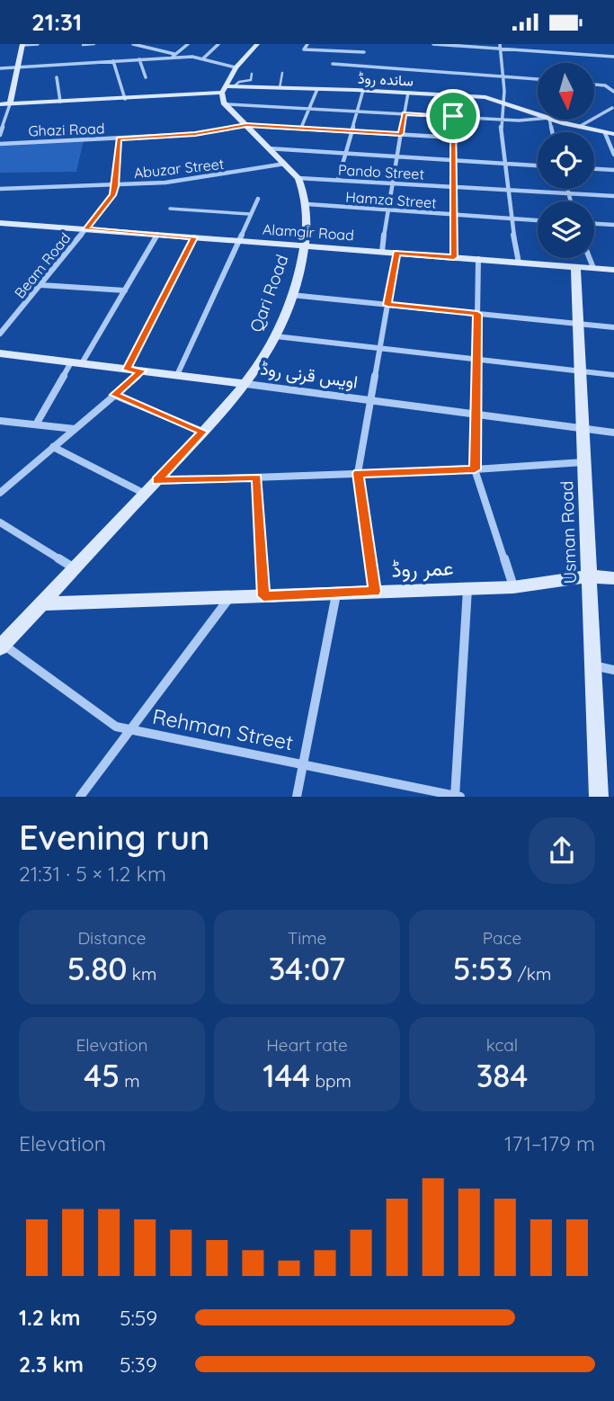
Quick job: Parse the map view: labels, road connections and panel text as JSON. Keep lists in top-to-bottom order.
{
  "streets": {
    "main road": [
      "ساندہ روڈ",
      "Alamgir Road",
      "Qari Road",
      "اویس قرنی روڈ",
      "Usman Road",
      "عمر روڈ"
    ],
    "street": [
      "Ghazi Road",
      "Abuzar Street",
      "Pando Street",
      "Hamza Street",
      "Beam Road",
      "Rehman Street"
    ]
  },
  "crossings": [
    ["ساندہ روڈ", "Qari Road"],
    ["Ghazi Road", "Beam Road"],
    ["Ghazi Road", "Qari Road"],
    ["Abuzar Street", "Beam Road"],
    ["Abuzar Street", "Qari Road"],
    ["Pando Street", "Qari Road"],
    ["Hamza Street", "Qari Road"],
    ["Alamgir Road", "Beam Road"],
    ["Alamgir Road", "Qari Road"],
    ["Alamgir Road", "Usman Road"],
    ["Qari Road", "اویس قرنی روڈ"],
    ["Qari Road", "عمر روڈ"],
    ["Qari Road", "Rehman Street"],
    ["اویس قرنی روڈ", "Usman Road"],
    ["Usman Road", "عمر روڈ"]
  ],
  "north": "bottom",
  "page": {
    "status": "21:31",
    "heading": ["Evening run", "21:31 · 5 × 1.2 km"],
    "stats": [
      ["Distance", "5.80 km"],
      ["Time", "34:07"],
      ["Pace", "5:53 /km"],
      ["Elevation", "45 m"],
      ["Heart rate", "144 bpm"],
      ["kcal", "384"]
    ],
    "chart": ["Elevation", "171–179 m"],
    "list": [
      {
        "name": "1.2 km",
        "note": "5:59"
      },
      {
        "name": "2.3 km",
        "note": "5:39"
      }
    ]
  }
}
